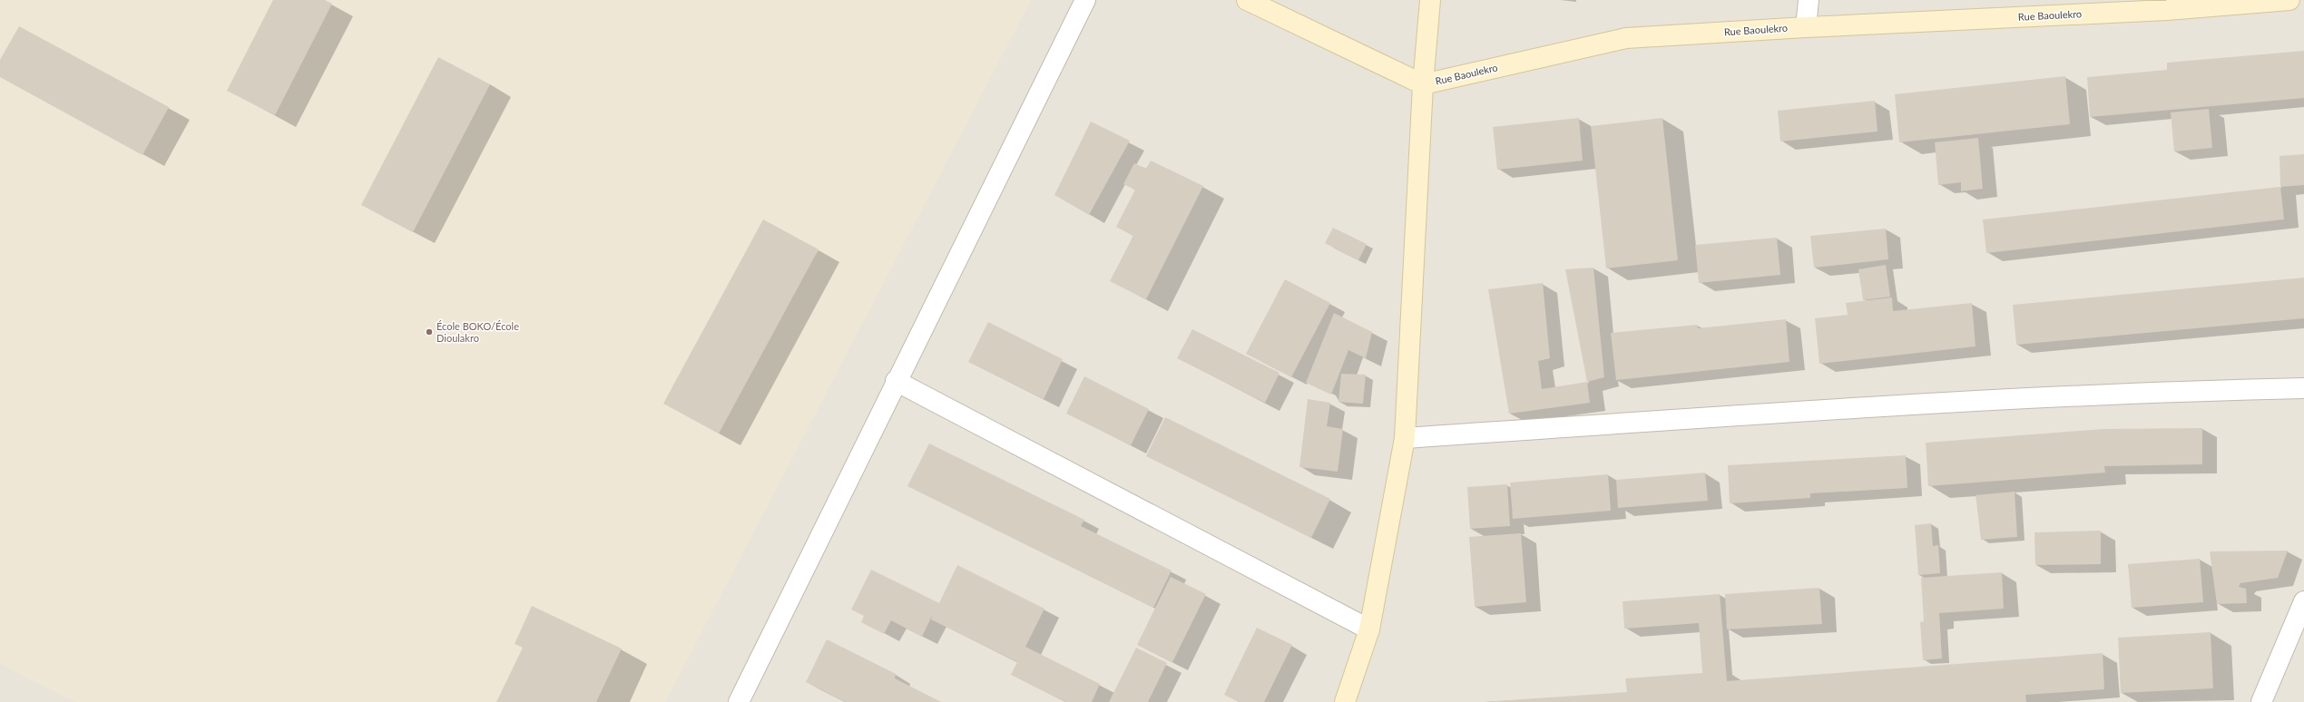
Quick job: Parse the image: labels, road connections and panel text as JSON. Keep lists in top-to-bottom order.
{
  "streets": {
    "street": ["Rue Baoulekro"]
  },
  "places": ["École BOKO/École Dioulakro"]
}
